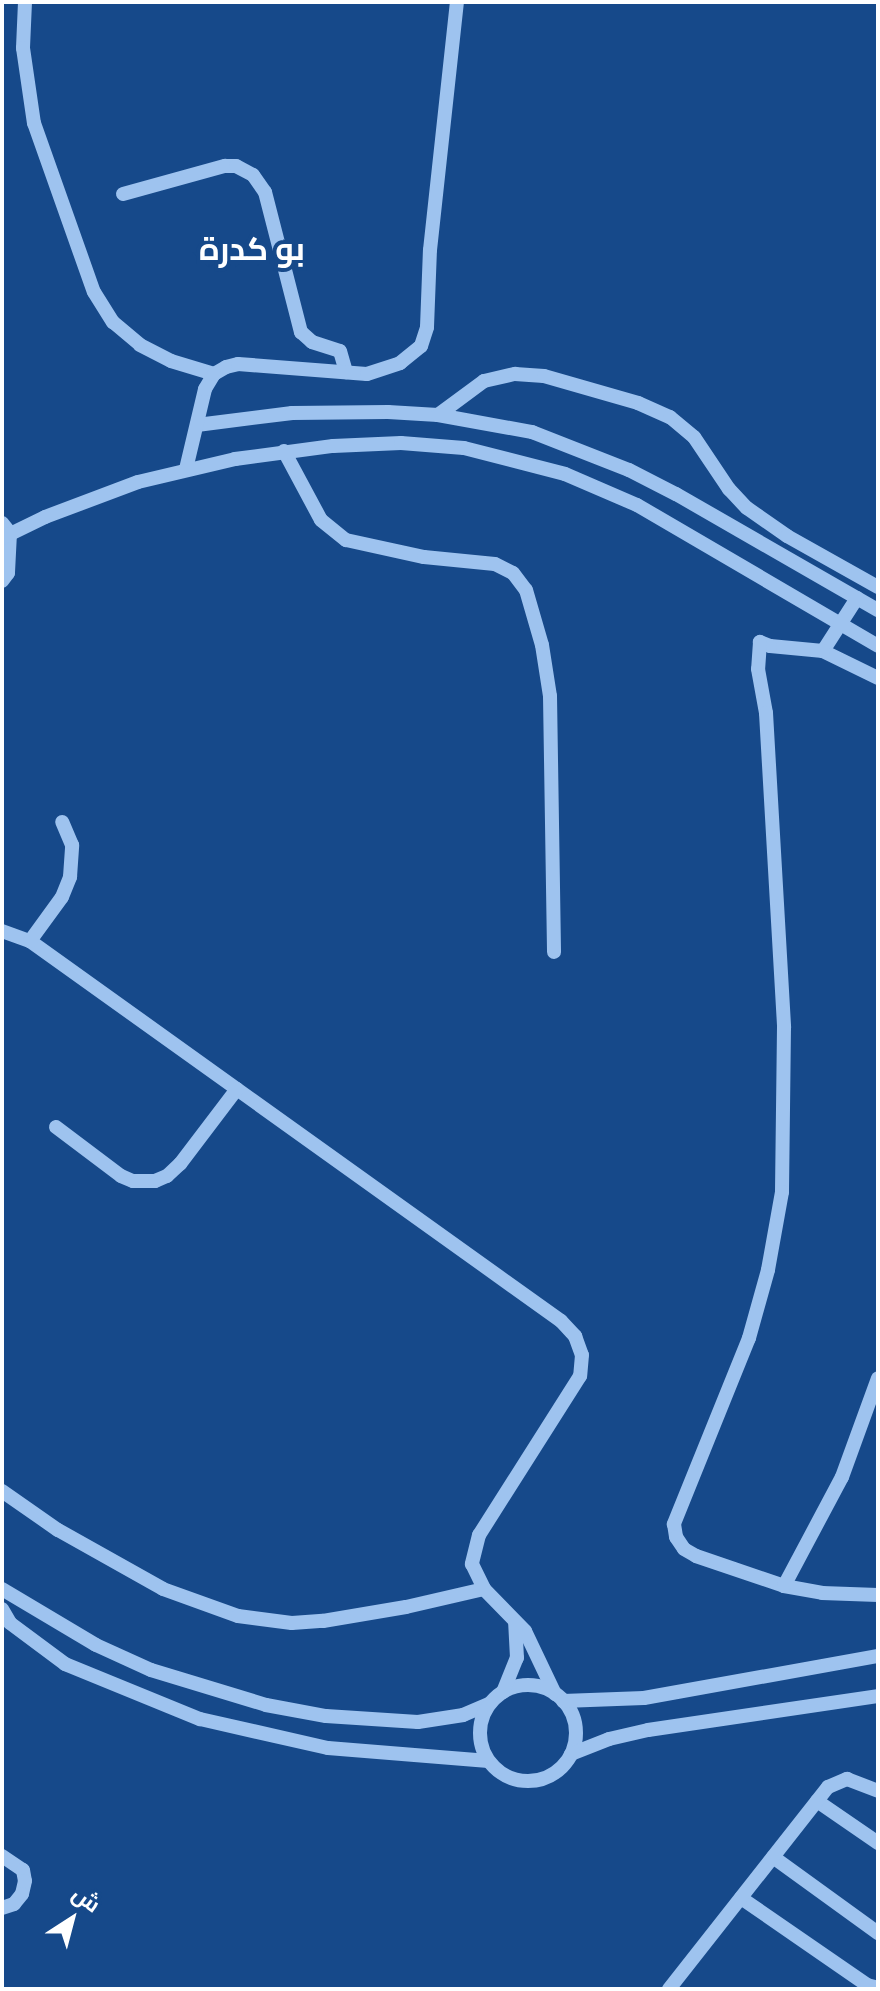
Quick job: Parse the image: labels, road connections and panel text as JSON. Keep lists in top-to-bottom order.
{
  "districts": ["بو كدرة"],
  "north": "top right"
}
